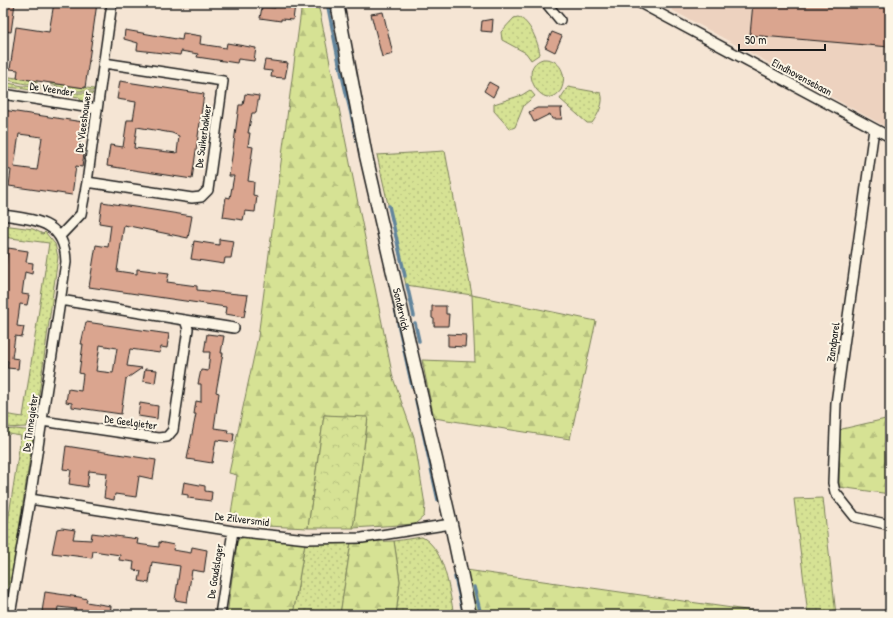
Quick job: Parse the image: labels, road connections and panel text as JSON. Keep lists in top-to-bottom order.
{
  "streets": {
    "street": [
      "Eindhovensebaan",
      "De Veender",
      "De Vleeshouwer",
      "De Suikerbakker",
      "Sondervick",
      "Zandparel",
      "De Geelgieter",
      "De Tinnegieter",
      "De Zilversmid",
      "De Goudslager"
    ]
  },
  "crossings": [
    ["Eindhovensebaan", "Zandparel"],
    ["De Veender", "De Vleeshouwer"],
    ["De Vleeshouwer", "De Suikerbakker"],
    ["De Vleeshouwer", "De Tinnegieter"],
    ["Sondervick", "De Zilversmid"],
    ["De Geelgieter", "De Tinnegieter"],
    ["De Tinnegieter", "De Zilversmid"],
    ["De Zilversmid", "De Goudslager"]
  ],
  "scale_bar": "50 m"
}
